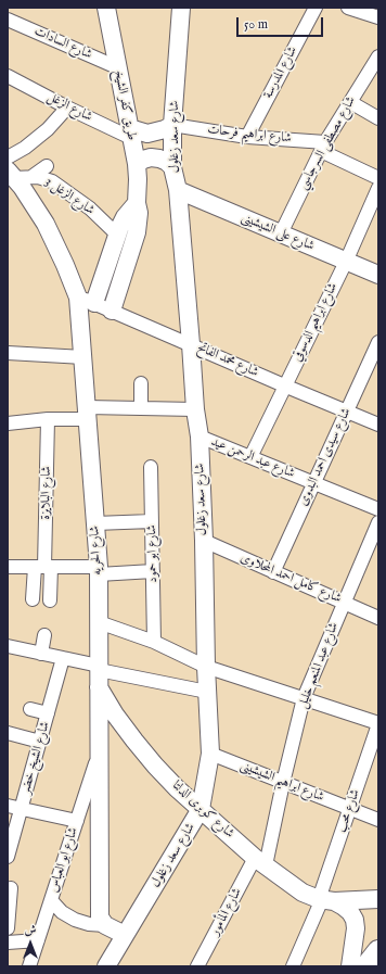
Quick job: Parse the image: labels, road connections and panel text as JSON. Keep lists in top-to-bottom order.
{
  "streets": {
    "street": [
      "شارع السادات",
      "شارع المدرسة",
      "طريق كفر الشيخ",
      "شارع الزغل",
      "شارع ابراهيم فرحات",
      "شارع سعد زغلول",
      "شارع مصطفى السرجاسي",
      "شارع الزغل 3",
      "شارع على الشيشينى",
      "شارع ابراهيم الدسوقي",
      "شارع محمد الفاتح",
      "شارع سيدى احمد البدوى",
      "شارع عبد الرحمن عيد",
      "شارع البلايزة",
      "شارع الحريه",
      "شارع ابو حمود",
      "شارع كامل احمد المحلاوى",
      "شارع عبد المنعم خليل",
      "شارع الشيخ خضر",
      "شارع ابراهيم الشيشينى",
      "شارع كوبرى الدلتا",
      "شارع محب",
      "شارع ابو العباس",
      "شارع المأمور"
    ]
  },
  "crossings": [
    ["شارع السادات", "طريق كفر الشيخ"],
    ["شارع المدرسة", "شارع ابراهيم فرحات"],
    ["طريق كفر الشيخ", "شارع الزغل"],
    ["طريق كفر الشيخ", "شارع محمد الفاتح"],
    ["شارع ابراهيم فرحات", "شارع سعد زغلول"],
    ["شارع ابراهيم فرحات", "شارع مصطفى السرجاسي"],
    ["شارع سعد زغلول", "شارع على الشيشينى"],
    ["شارع سعد زغلول", "شارع محمد الفاتح"],
    ["شارع سعد زغلول", "شارع عبد الرحمن عيد"],
    ["شارع سعد زغلول", "شارع كامل احمد المحلاوى"],
    ["شارع سعد زغلول", "شارع ابراهيم الشيشينى"],
    ["شارع سعد زغلول", "شارع كوبرى الدلتا"],
    ["شارع مصطفى السرجاسي", "شارع على الشيشينى"],
    ["شارع الزغل 3", "شارع الحريه"],
    ["شارع على الشيشينى", "شارع ابراهيم الدسوقي"],
    ["شارع ابراهيم الدسوقي", "شارع محمد الفاتح"],
    ["شارع ابراهيم الدسوقي", "شارع عبد الرحمن عيد"],
    ["شارع محمد الفاتح", "شارع سيدى احمد البدوى"],
    ["شارع محمد الفاتح", "شارع الحريه"],
    ["شارع سيدى احمد البدوى", "شارع عبد الرحمن عيد"],
    ["شارع سيدى احمد البدوى", "شارع كامل احمد المحلاوى"],
    ["شارع الحريه", "شارع كوبرى الدلتا"],
    ["شارع الحريه", "شارع ابو العباس"],
    ["شارع كامل احمد المحلاوى", "شارع عبد المنعم خليل"],
    ["شارع عبد المنعم خليل", "شارع ابراهيم الشيشينى"],
    ["شارع عبد المنعم خليل", "شارع كوبرى الدلتا"],
    ["شارع عبد المنعم خليل", "شارع المأمور"],
    ["شارع ابراهيم الشيشينى", "شارع محب"],
    ["شارع كوبرى الدلتا", "شارع محب"],
    ["شارع كوبرى الدلتا", "شارع المأمور"]
  ],
  "scale_bar": "50 m",
  "north": "top"
}
